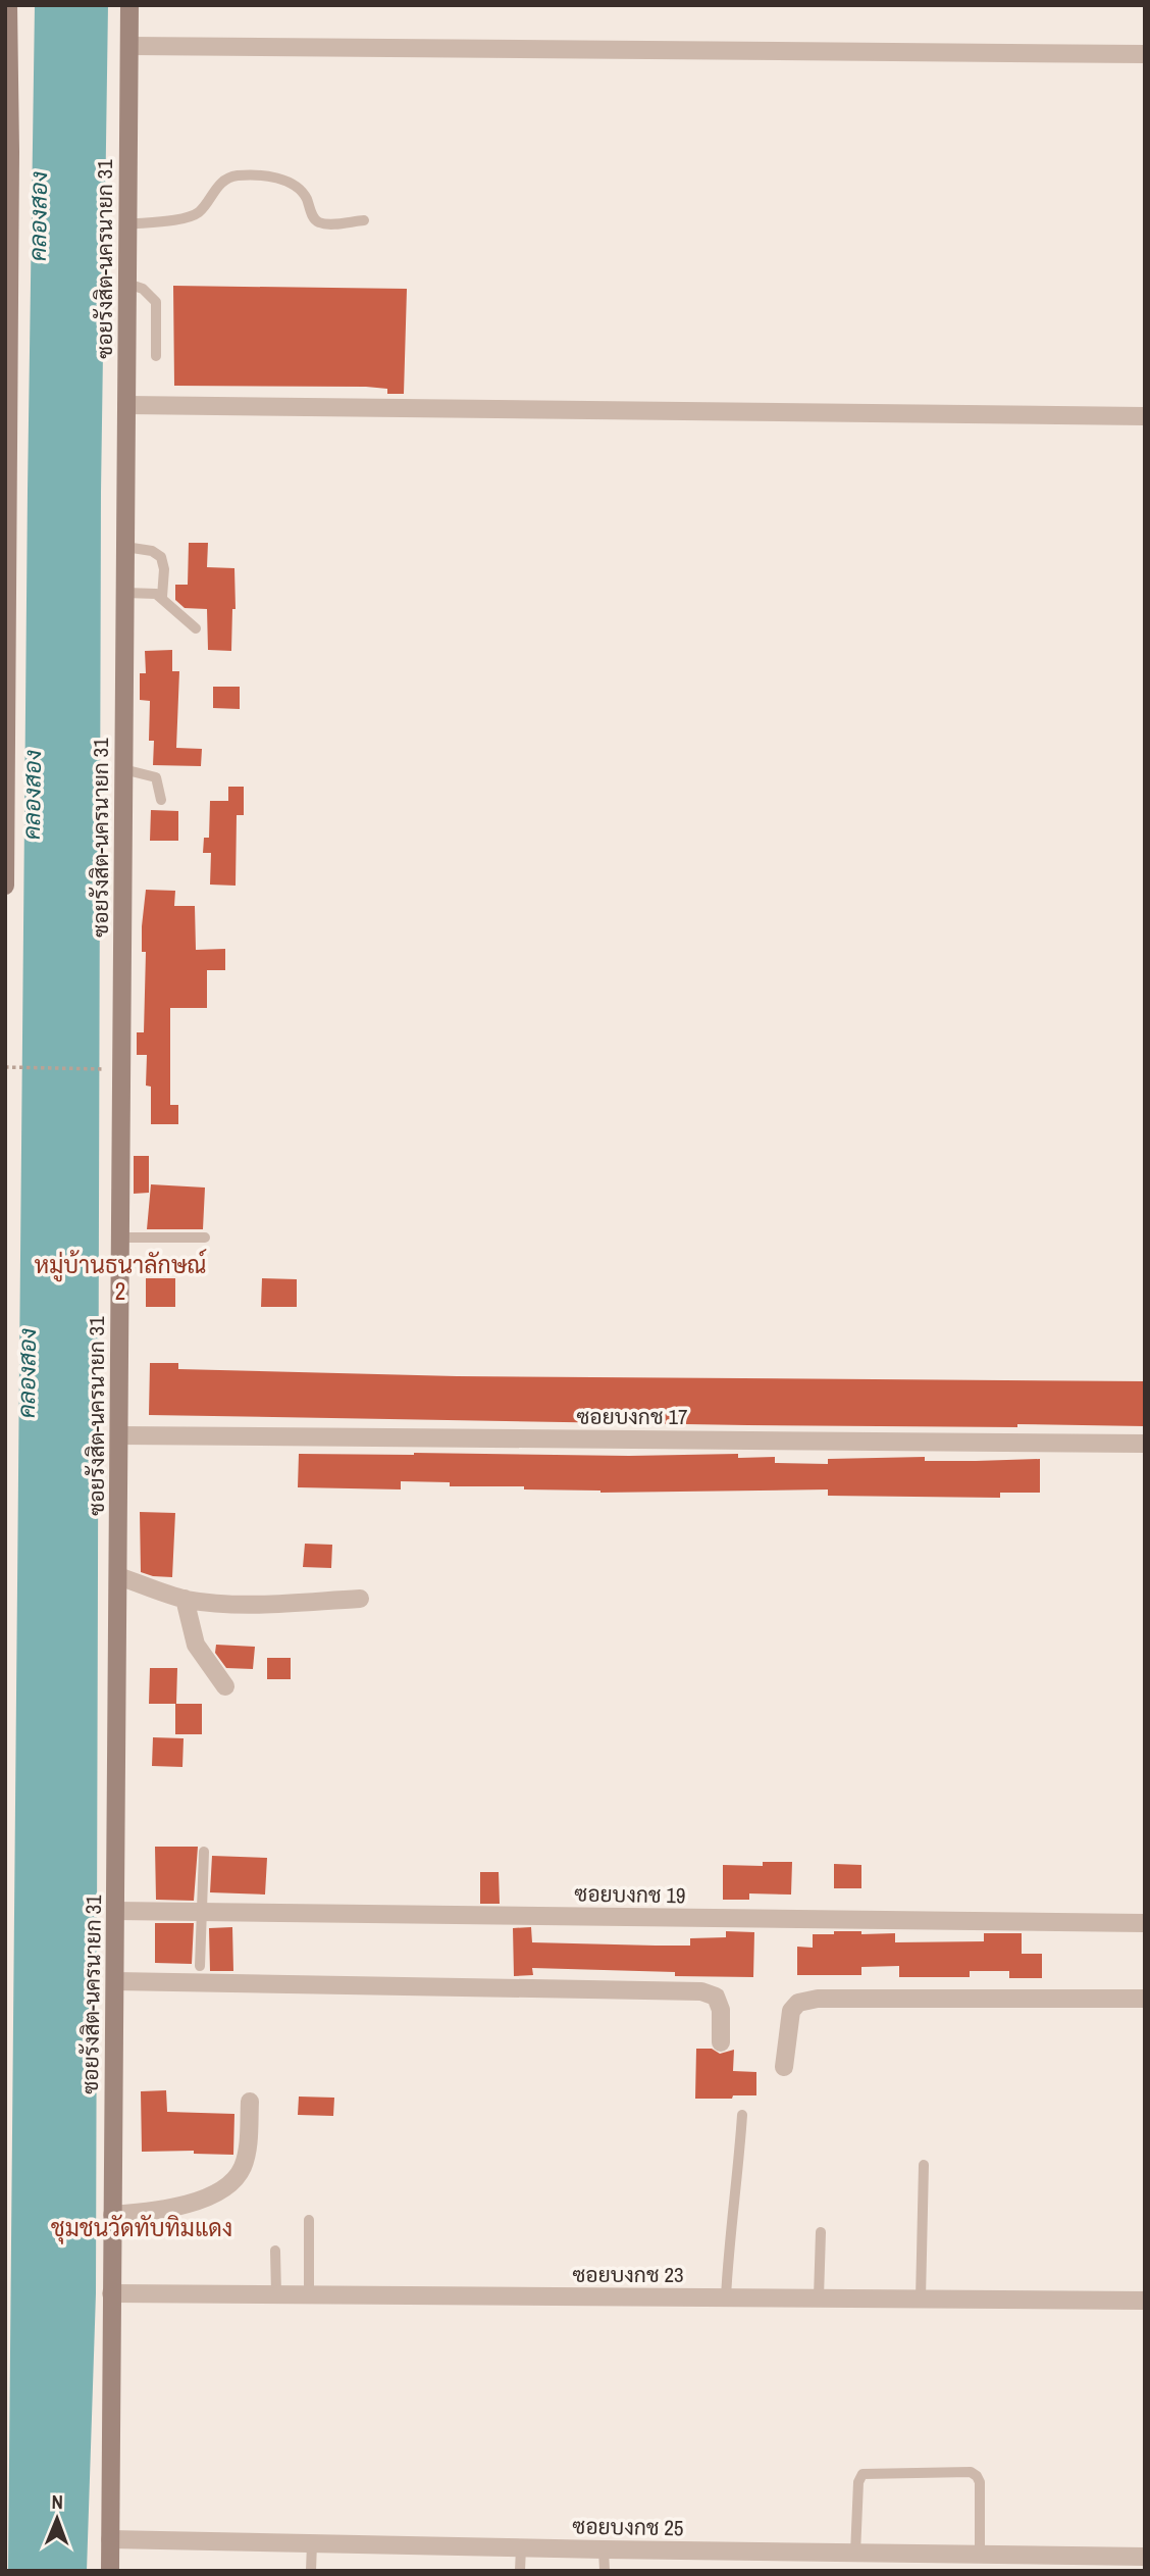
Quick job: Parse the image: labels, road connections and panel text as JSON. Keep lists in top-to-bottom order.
{
  "streets": {
    "street": [
      "ซอยรังสิต-นครนายก 31",
      "ซอยบงกช 17",
      "ซอยบงกช 19",
      "ซอยบงกช 23",
      "ซอยบงกช 25"
    ]
  },
  "crossings": [
    ["ซอยรังสิต-นครนายก 31", "ซอยบงกช 17"],
    ["ซอยรังสิต-นครนายก 31", "ซอยบงกช 19"],
    ["ซอยรังสิต-นครนายก 31", "ซอยบงกช 23"],
    ["ซอยรังสิต-นครนายก 31", "ซอยบงกช 25"]
  ],
  "districts": ["หมู่บ้านธนาลักษณ์ 2", "ชุมชนวัดทับทิมแดง"],
  "water": ["คลองสอง"],
  "north": "top"
}
